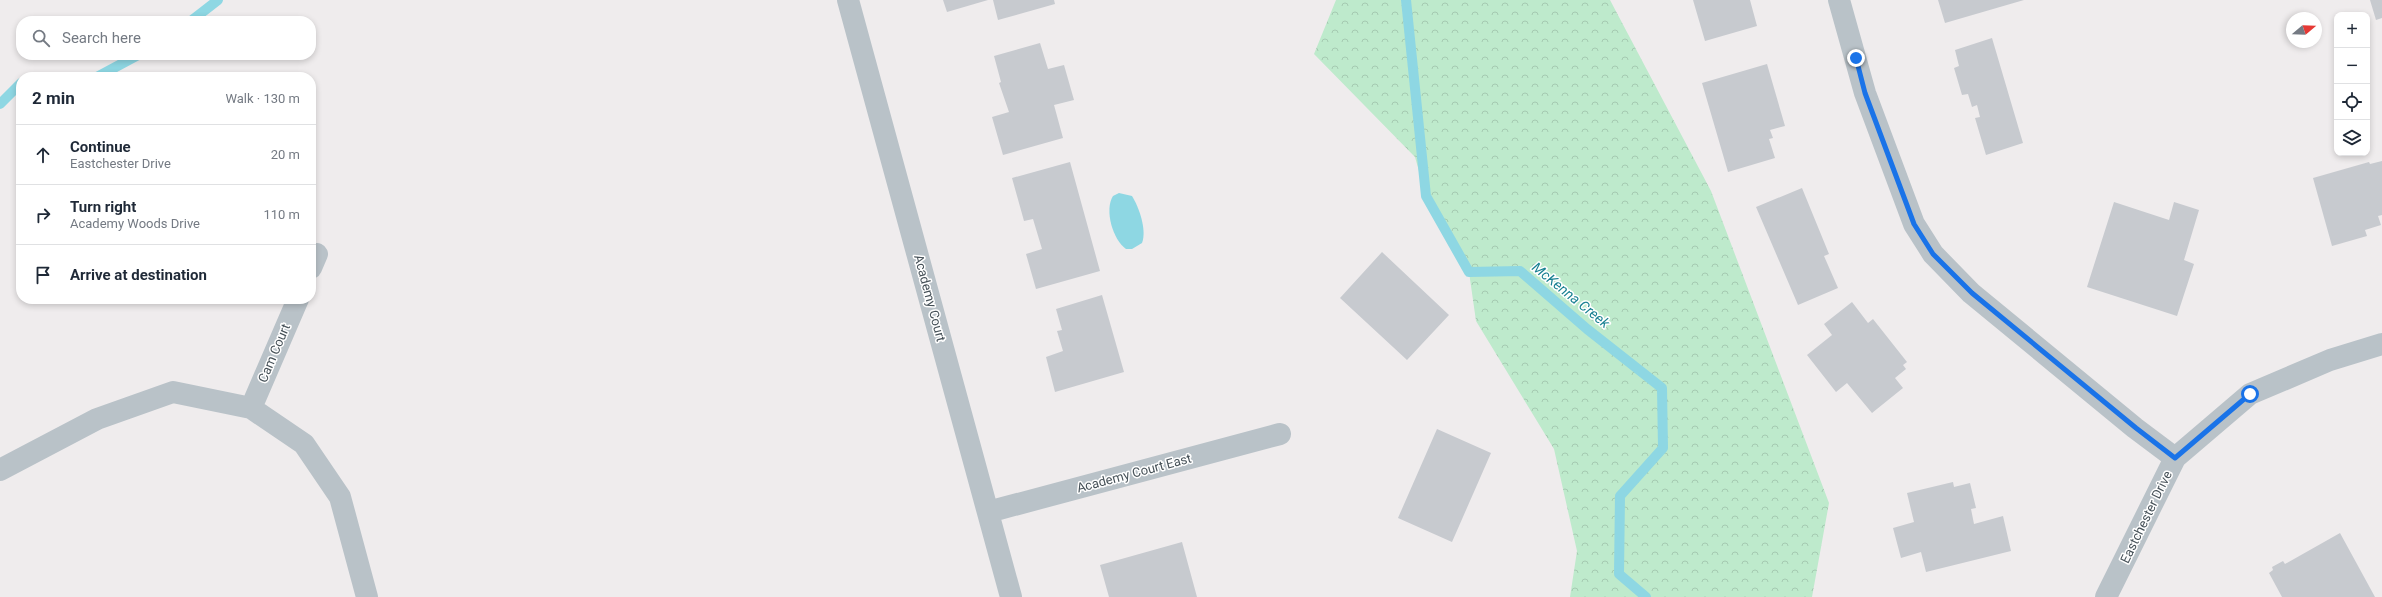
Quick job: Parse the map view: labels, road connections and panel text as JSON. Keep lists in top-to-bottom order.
{
  "streets": {
    "street": [
      "Academy Court",
      "Cam Court",
      "Academy Court East",
      "Eastchester Drive"
    ]
  },
  "crossings": [
    ["Academy Court", "Academy Court East"]
  ],
  "water": ["McKenna Creek"],
  "north": "right",
  "page": {
    "map_buttons": ["+", "−"],
    "search": "Search here",
    "heading": ["2 min", "Walk · 130 m"],
    "list": [
      ["Continue", "Eastchester Drive", "20 m"],
      ["Turn right", "Academy Woods Drive", "110 m"],
      "Arrive at destination"
    ]
  }
}
